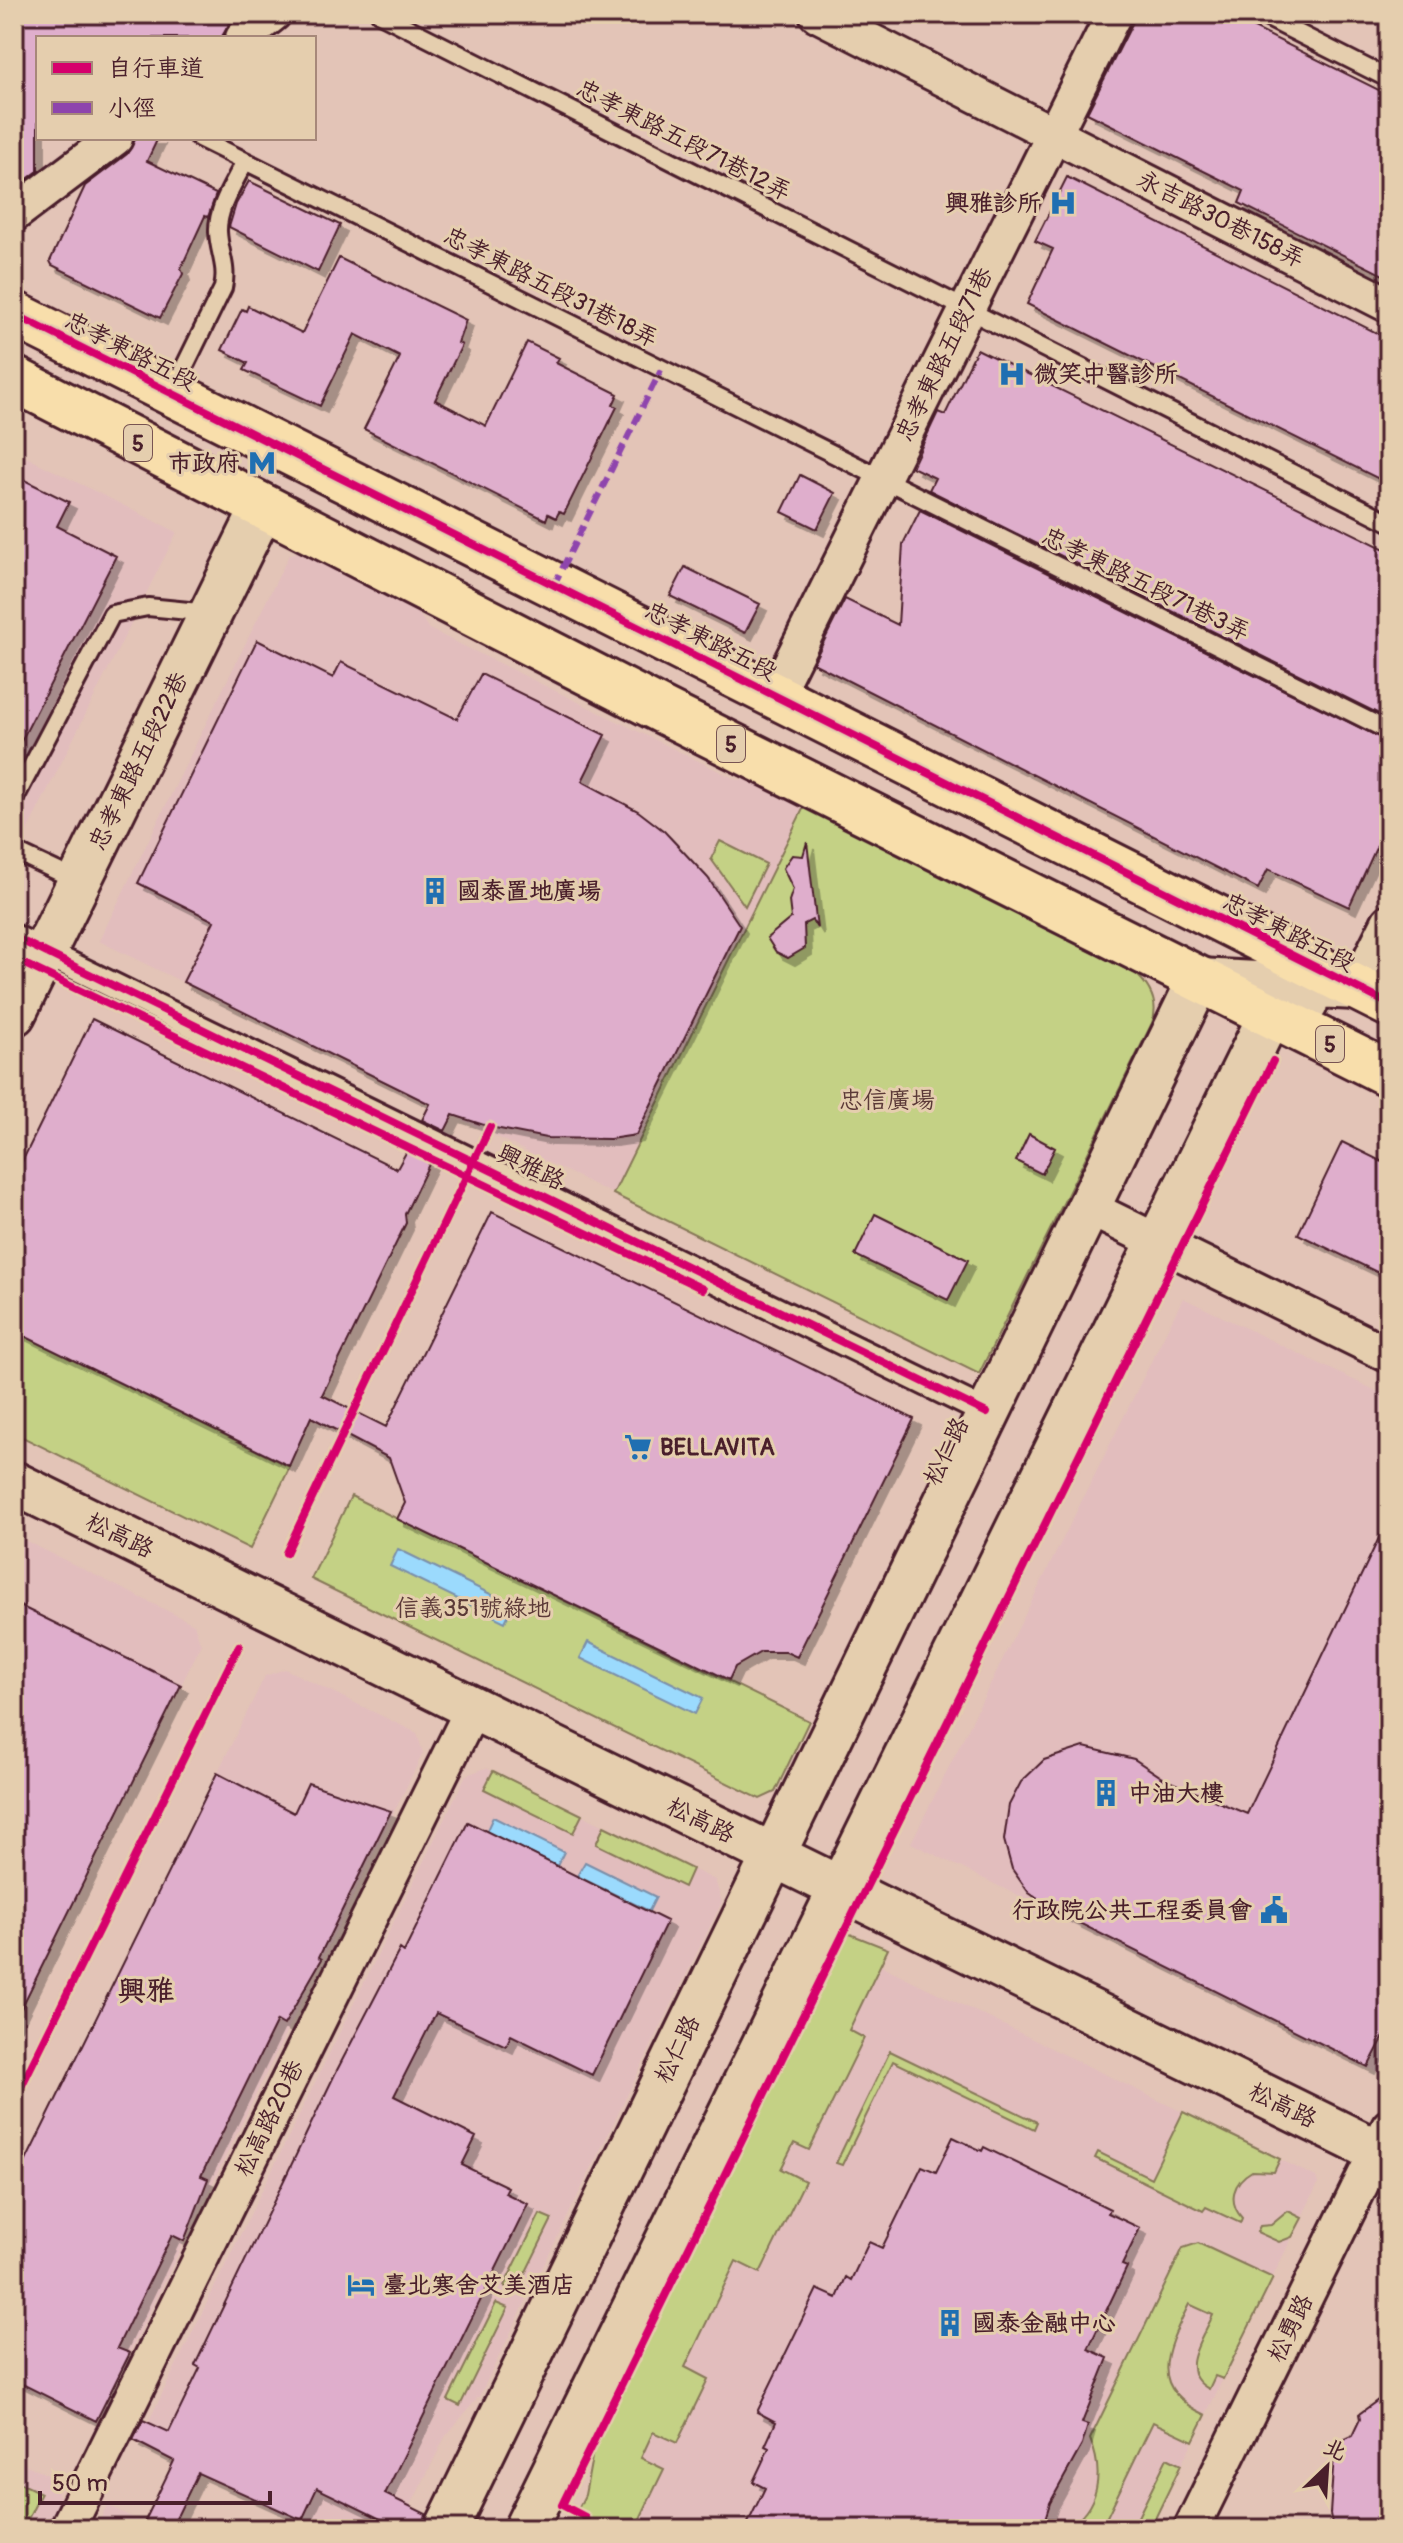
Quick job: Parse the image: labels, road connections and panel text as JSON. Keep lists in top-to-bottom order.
{
  "streets": {
    "main road": ["忠孝東路五段", "5"],
    "street": [
      "永吉路30巷158弄",
      "忠孝東路五段71巷",
      "忠孝東路五段22巷",
      "興雅路",
      "松仁路",
      "松高路",
      "松高路20巷",
      "松勇路"
    ],
    "lane": ["忠孝東路五段71巷12弄", "忠孝東路五段31巷18弄", "忠孝東路五段71巷3弄"]
  },
  "crossings": [
    ["忠孝東路五段71巷12弄", "忠孝東路五段71巷"],
    ["永吉路30巷158弄", "忠孝東路五段71巷"],
    ["忠孝東路五段31巷18弄", "忠孝東路五段71巷"],
    ["忠孝東路五段31巷18弄", "忠孝東路五段71巷3弄"],
    ["忠孝東路五段", "忠孝東路五段71巷"],
    ["忠孝東路五段71巷", "忠孝東路五段71巷3弄"],
    ["5", "忠孝東路五段22巷"],
    ["5", "松仁路"],
    ["忠孝東路五段22巷", "興雅路"],
    ["興雅路", "松仁路"],
    ["松仁路", "松高路"],
    ["松高路", "松高路20巷"],
    ["松高路", "松勇路"]
  ],
  "districts": ["興雅"],
  "parks": ["忠信廣場", "信義351號綠地"],
  "places": {
    "hospital": ["興雅診所", "微笑中醫診所"],
    "metro station": ["市政府"],
    "building": ["國泰置地廣場", "中油大樓", "國泰金融中心"],
    "supermarket": ["BELLAVITA"],
    "public building": ["行政院公共工程委員會"],
    "hotel": ["臺北寒舍艾美酒店"]
  },
  "legend": ["自行車道", "小徑"],
  "scale_bar": "50 m",
  "north": "top right"
}
